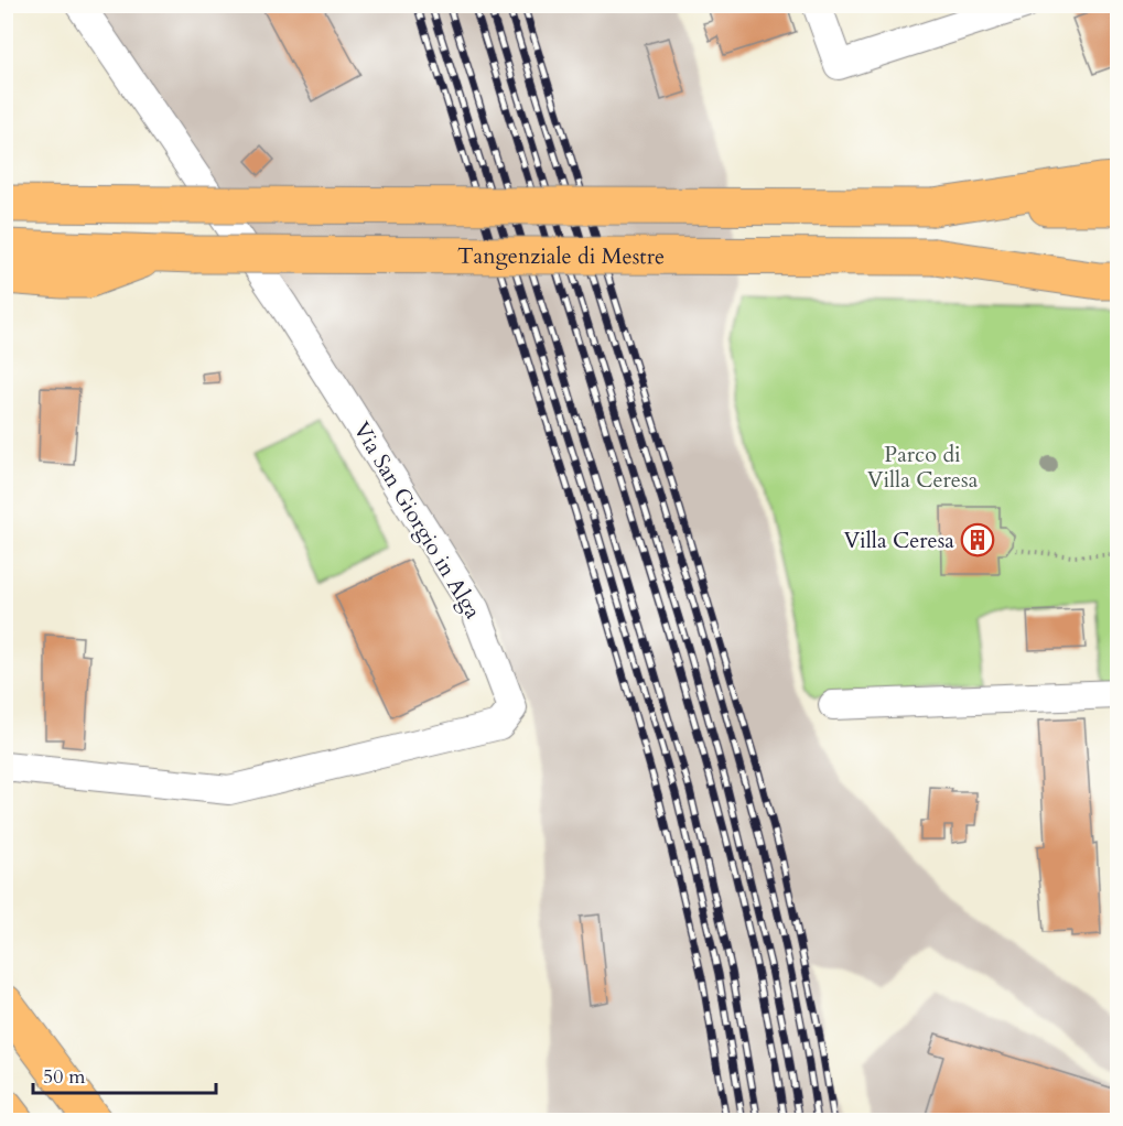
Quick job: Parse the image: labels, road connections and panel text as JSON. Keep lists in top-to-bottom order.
{
  "streets": {
    "highway": ["Tangenziale di Mestre"],
    "street": ["Via San Giorgio in Alga"]
  },
  "parks": ["Parco di Villa Ceresa"],
  "places": {
    "building": ["Villa Ceresa"]
  },
  "scale_bar": "50 m"
}
